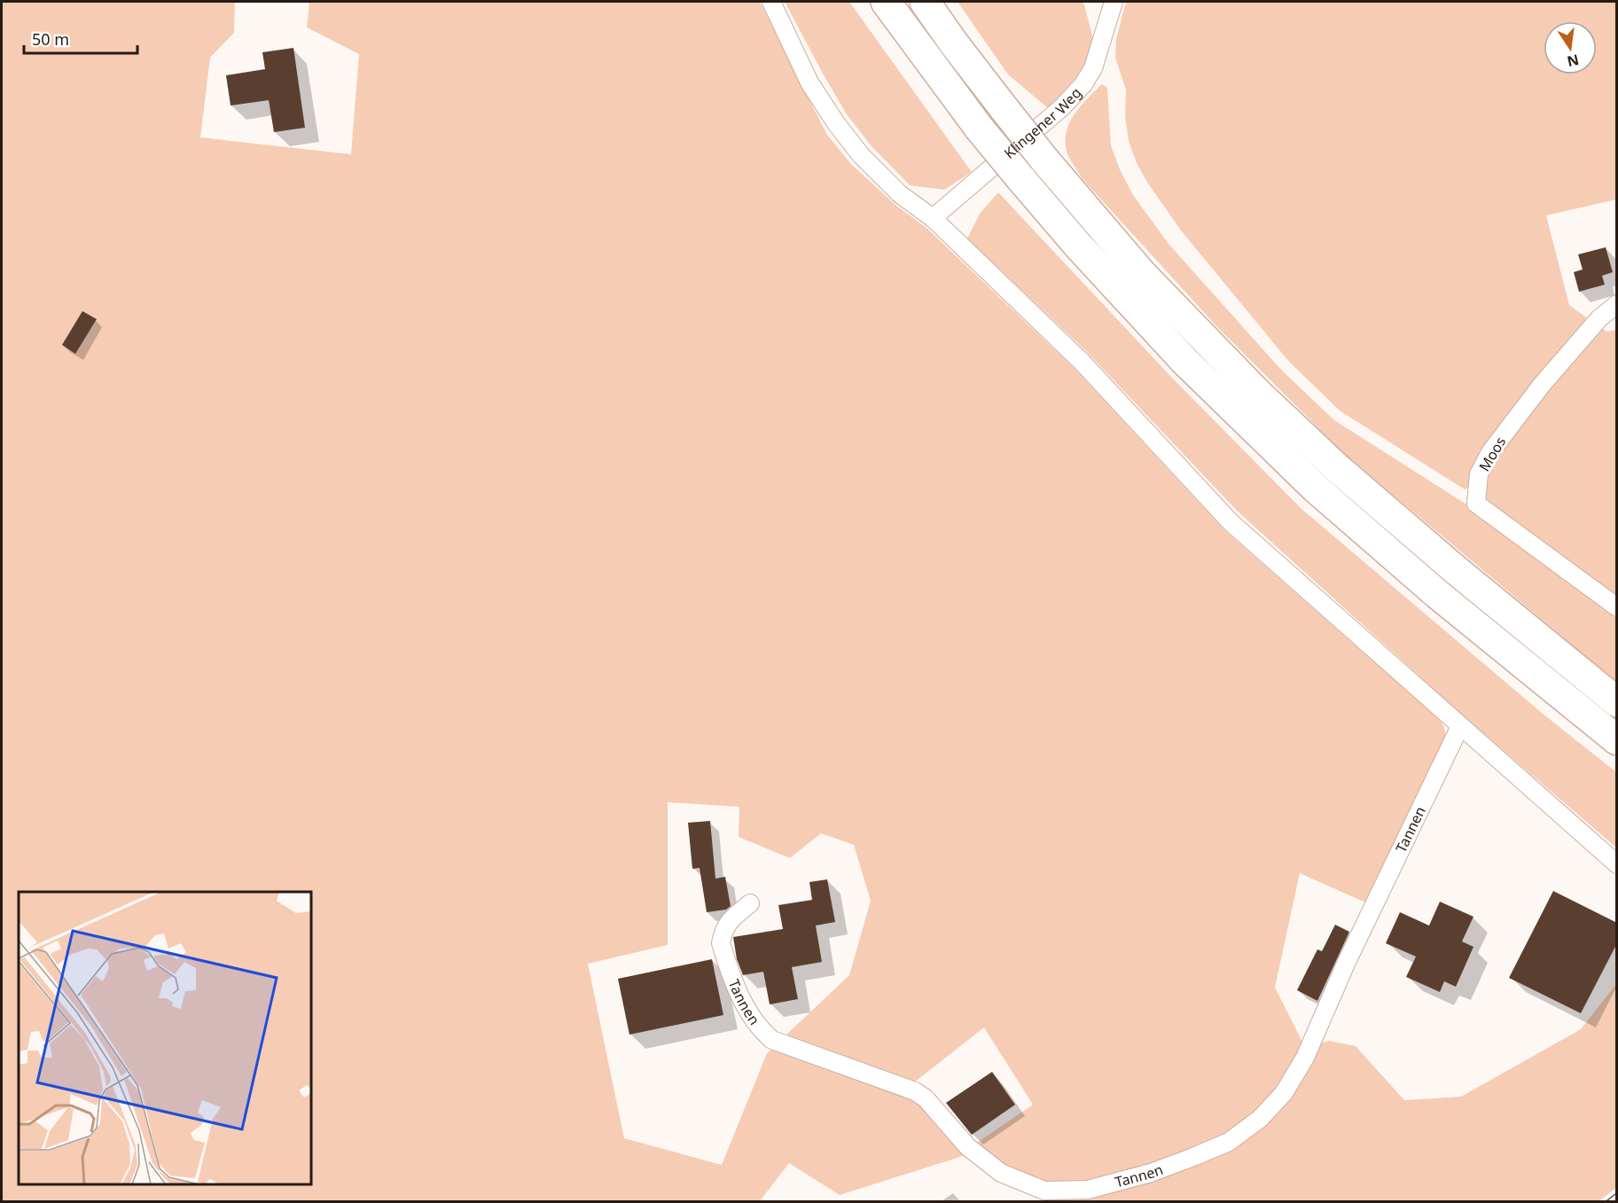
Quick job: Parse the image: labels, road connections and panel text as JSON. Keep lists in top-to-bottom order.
{
  "streets": {
    "street": ["Klingener Weg", "Moos", "Tannen"]
  },
  "scale_bar": "50 m",
  "north": "bottom"
}
